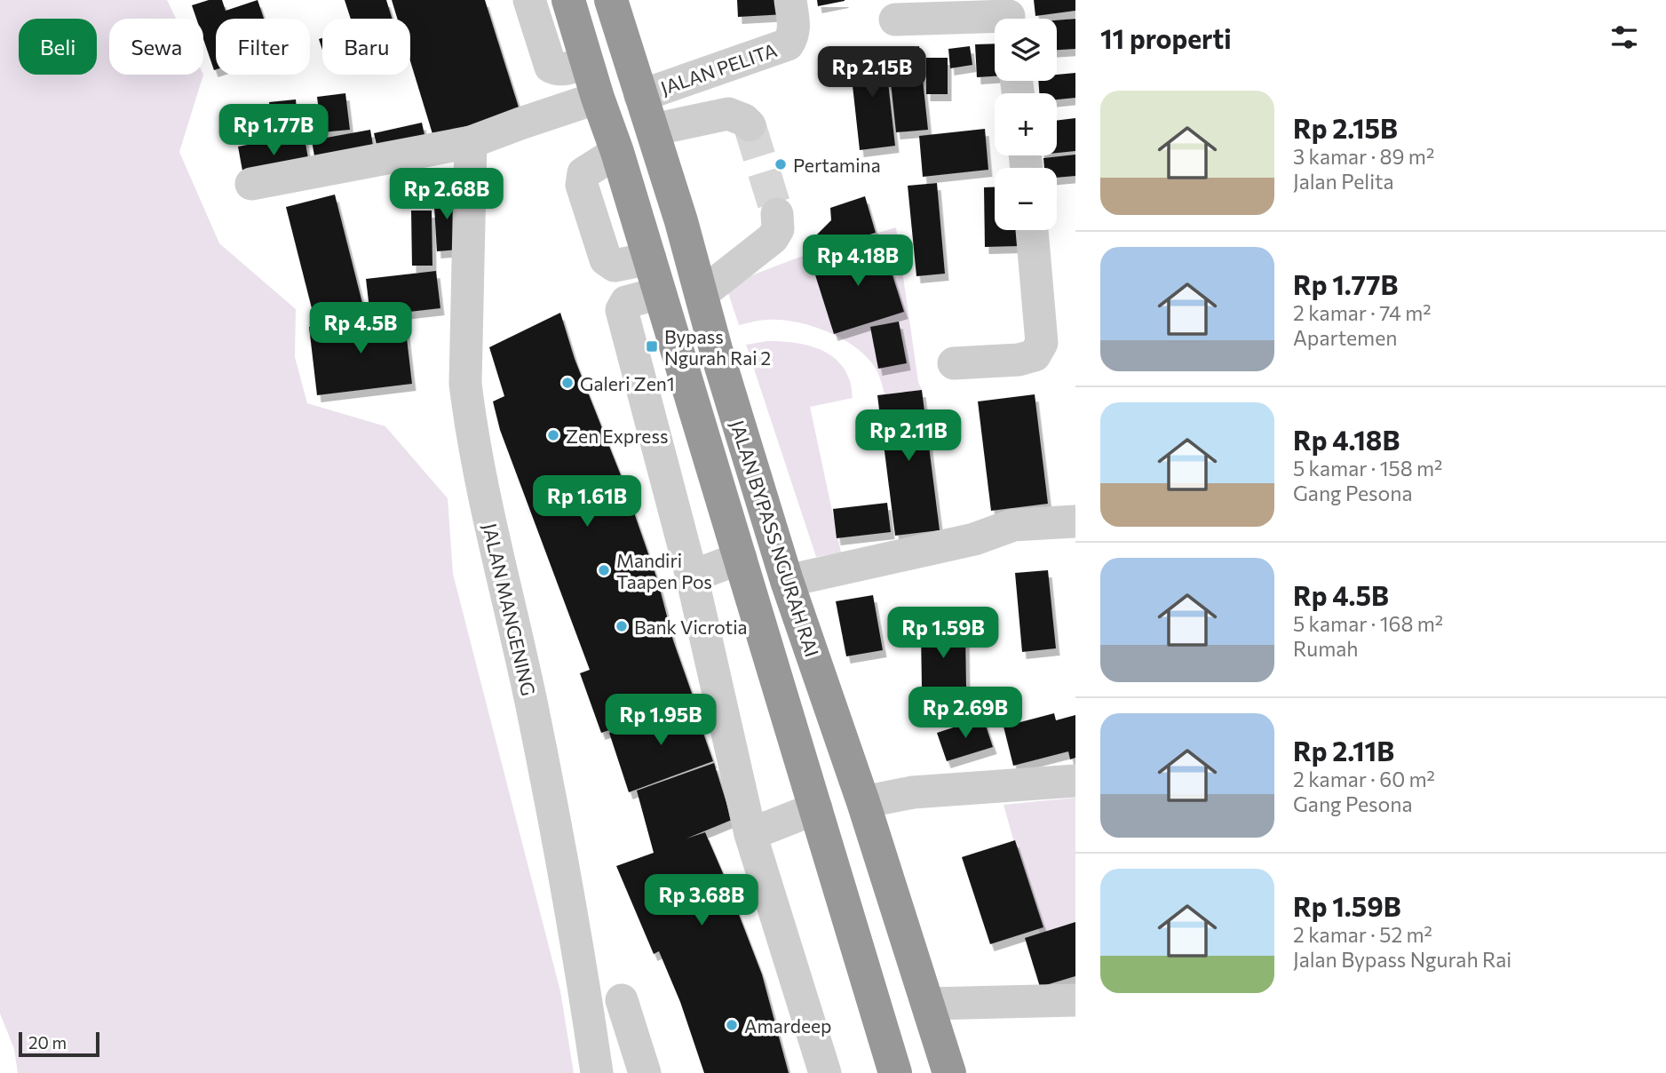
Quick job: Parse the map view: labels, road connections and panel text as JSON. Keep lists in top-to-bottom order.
{
  "streets": {
    "highway": ["JALAN BYPASS NGURAH RAI"],
    "street": ["JALAN PELITA", "JALAN MANGENING"]
  },
  "crossings": [
    ["JALAN PELITA", "JALAN BYPASS NGURAH RAI"]
  ],
  "places": {
    "other": [
      "Pertamina",
      "Galeri Zen1",
      "Zen Express",
      "Mandiri Taapen Pos",
      "Bank Vicrotia",
      "Amardeep"
    ],
    "transit": ["Bypass Ngurah Rai 2"]
  },
  "scale_bar": "20 m",
  "page": {
    "heading": "11 properti",
    "map_buttons": ["+", "−"],
    "chip": [
      "Beli",
      "Sewa",
      "Filter",
      "Baru"
    ],
    "price": [
      "Rp 2.15B",
      "Rp 1.77B",
      "Rp 2.68B",
      "Rp 4.18B",
      "Rp 4.5B",
      "Rp 2.11B",
      "Rp 1.61B",
      "Rp 1.59B",
      "Rp 2.69B",
      "Rp 1.95B",
      "Rp 3.68B"
    ],
    "list": [
      {
        "name": "Rp 2.15B",
        "note": "3 kamar · 89 m² · Jalan Pelita"
      },
      {
        "name": "Rp 1.77B",
        "note": "2 kamar · 74 m² · Apartemen"
      },
      {
        "name": "Rp 4.18B",
        "note": "5 kamar · 158 m² · Gang Pesona"
      },
      {
        "name": "Rp 4.5B",
        "note": "5 kamar · 168 m² · Rumah"
      },
      {
        "name": "Rp 2.11B",
        "note": "2 kamar · 60 m² · Gang Pesona"
      },
      {
        "name": "Rp 1.59B",
        "note": "2 kamar · 52 m² · Jalan Bypass Ngurah Rai"
      }
    ],
    "scale": "20 m"
  }
}
